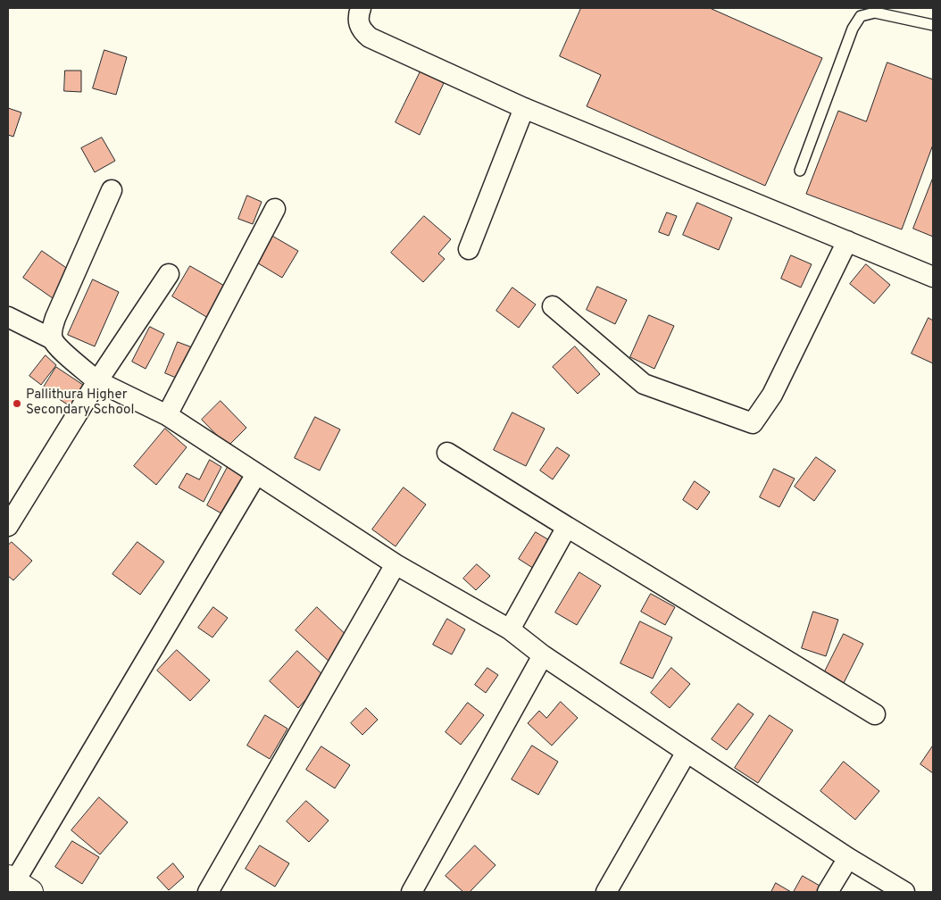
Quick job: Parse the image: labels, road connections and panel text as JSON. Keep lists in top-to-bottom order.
{
  "places": ["Pallithura Higher Secondary School"]
}
